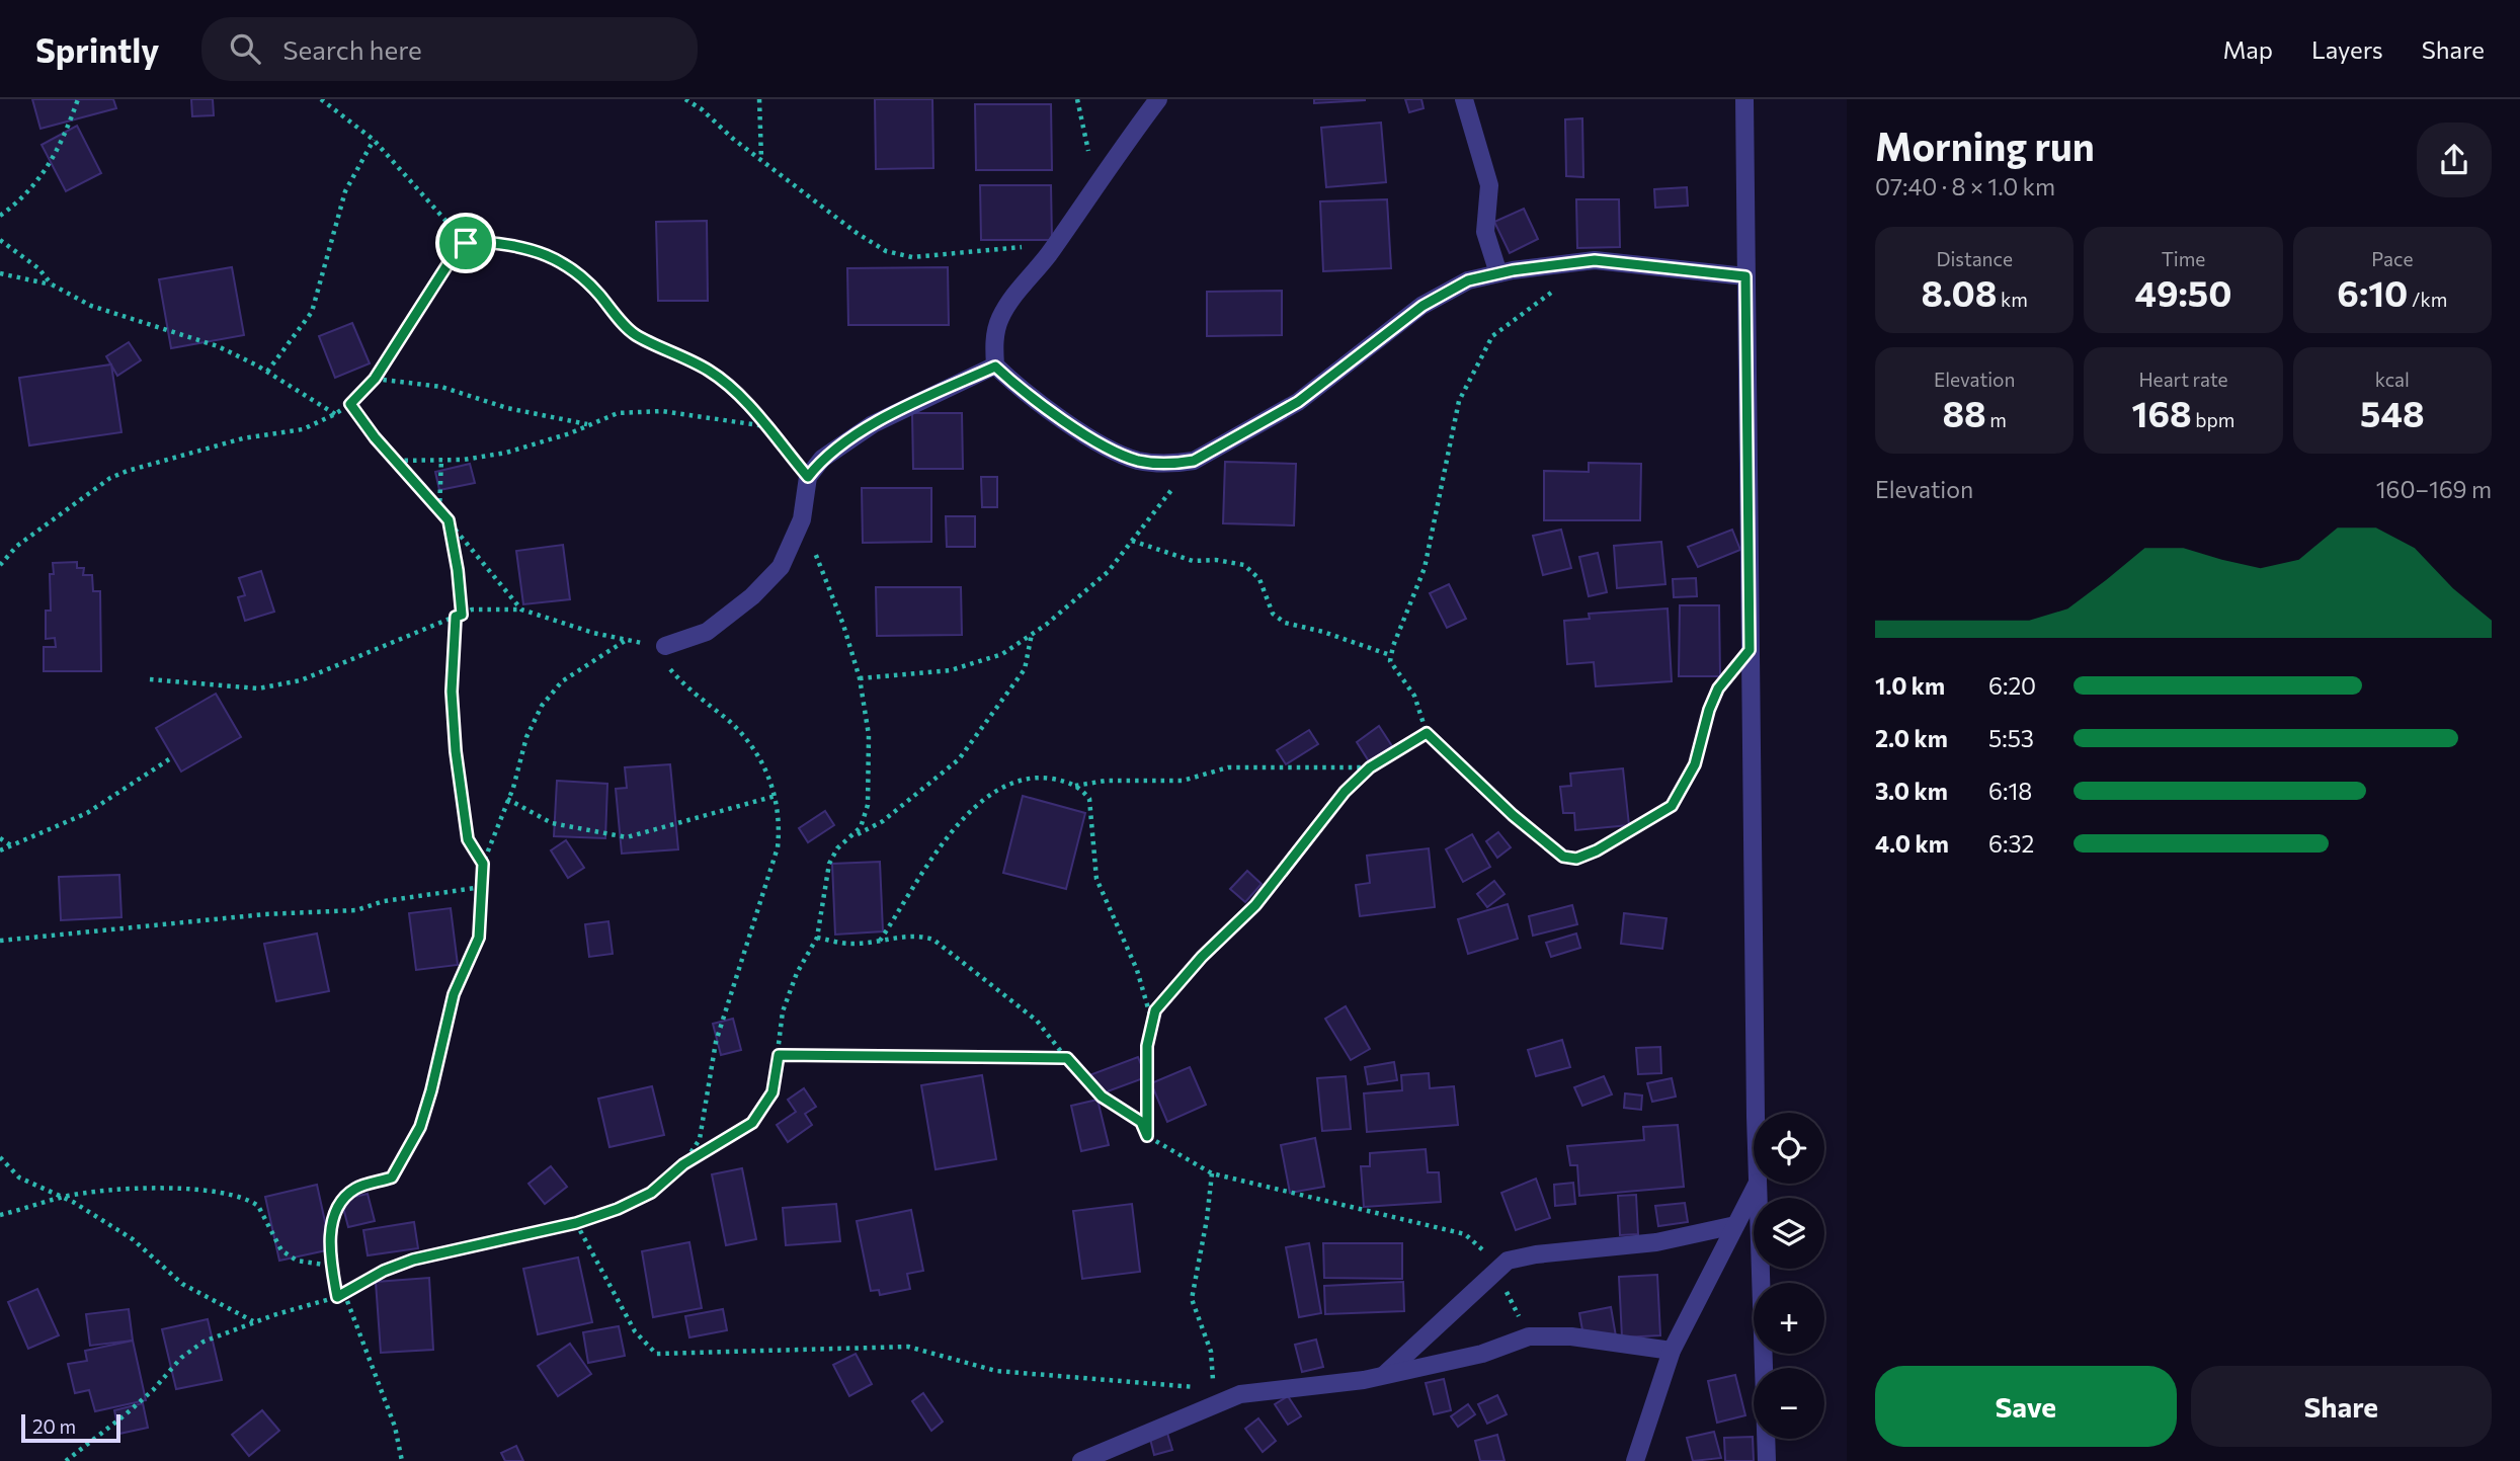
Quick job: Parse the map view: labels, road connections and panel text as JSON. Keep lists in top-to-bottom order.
{
  "scale_bar": "20 m",
  "page": {
    "header": "Sprintly",
    "search": "Search here",
    "nav": ["Map", "Layers", "Share"],
    "heading": ["Morning run", "07:40 · 8 × 1.0 km"],
    "stats": [
      ["Distance", "8.08 km"],
      ["Time", "49:50"],
      ["Pace", "6:10 /km"],
      ["Elevation", "88 m"],
      ["Heart rate", "168 bpm"],
      ["kcal", "548"]
    ],
    "chart": ["Elevation", "160–169 m"],
    "list": [
      {
        "name": "1.0 km",
        "note": "6:20"
      },
      {
        "name": "2.0 km",
        "note": "5:53"
      },
      {
        "name": "3.0 km",
        "note": "6:18"
      },
      {
        "name": "4.0 km",
        "note": "6:32"
      }
    ],
    "map_buttons": ["+", "−"],
    "buttons": ["Save", "Share"],
    "scale": "20 m"
  }
}
